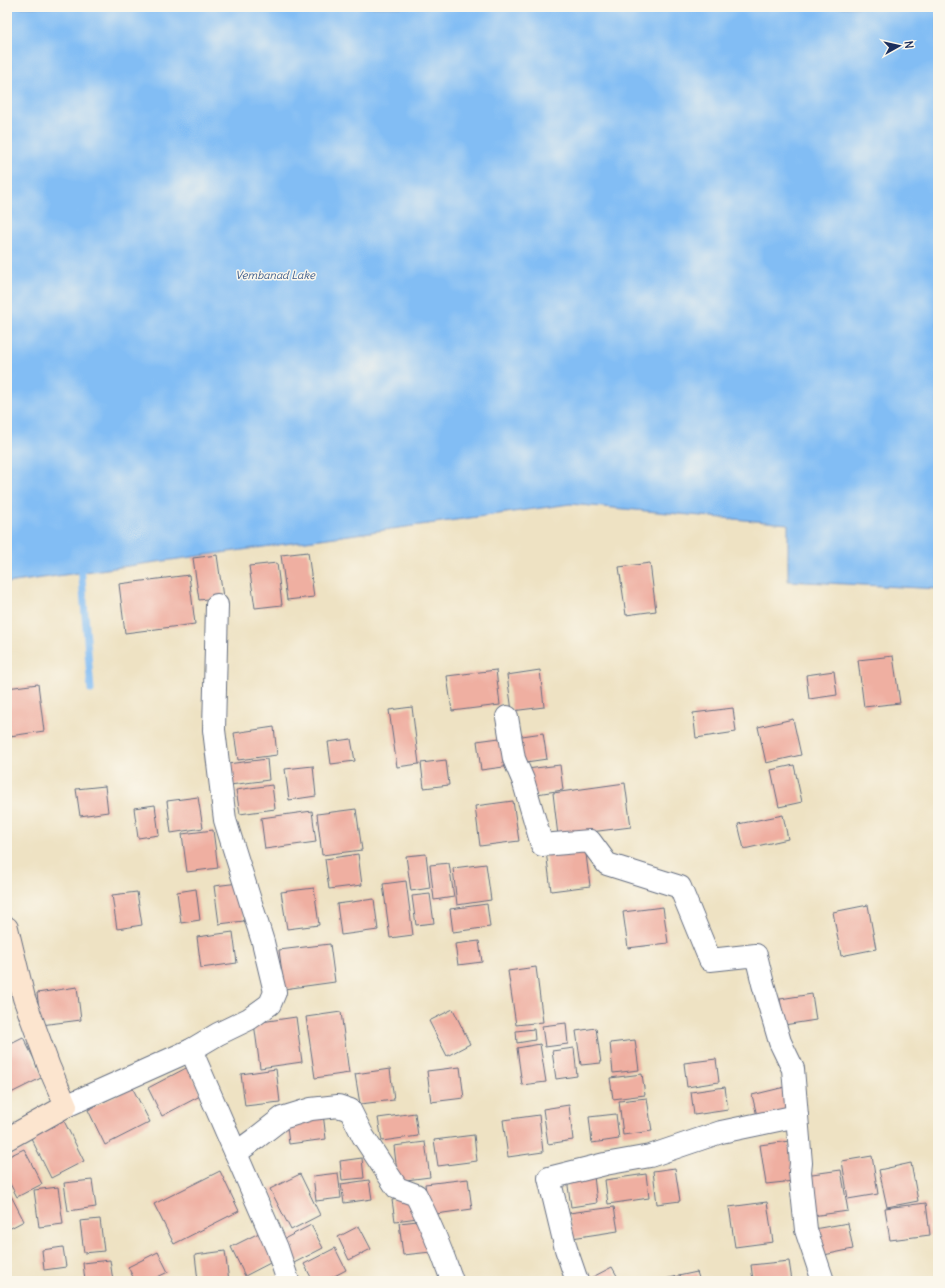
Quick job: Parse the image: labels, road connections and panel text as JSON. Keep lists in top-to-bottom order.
{
  "water": ["Vembanad Lake"],
  "north": "right"
}
